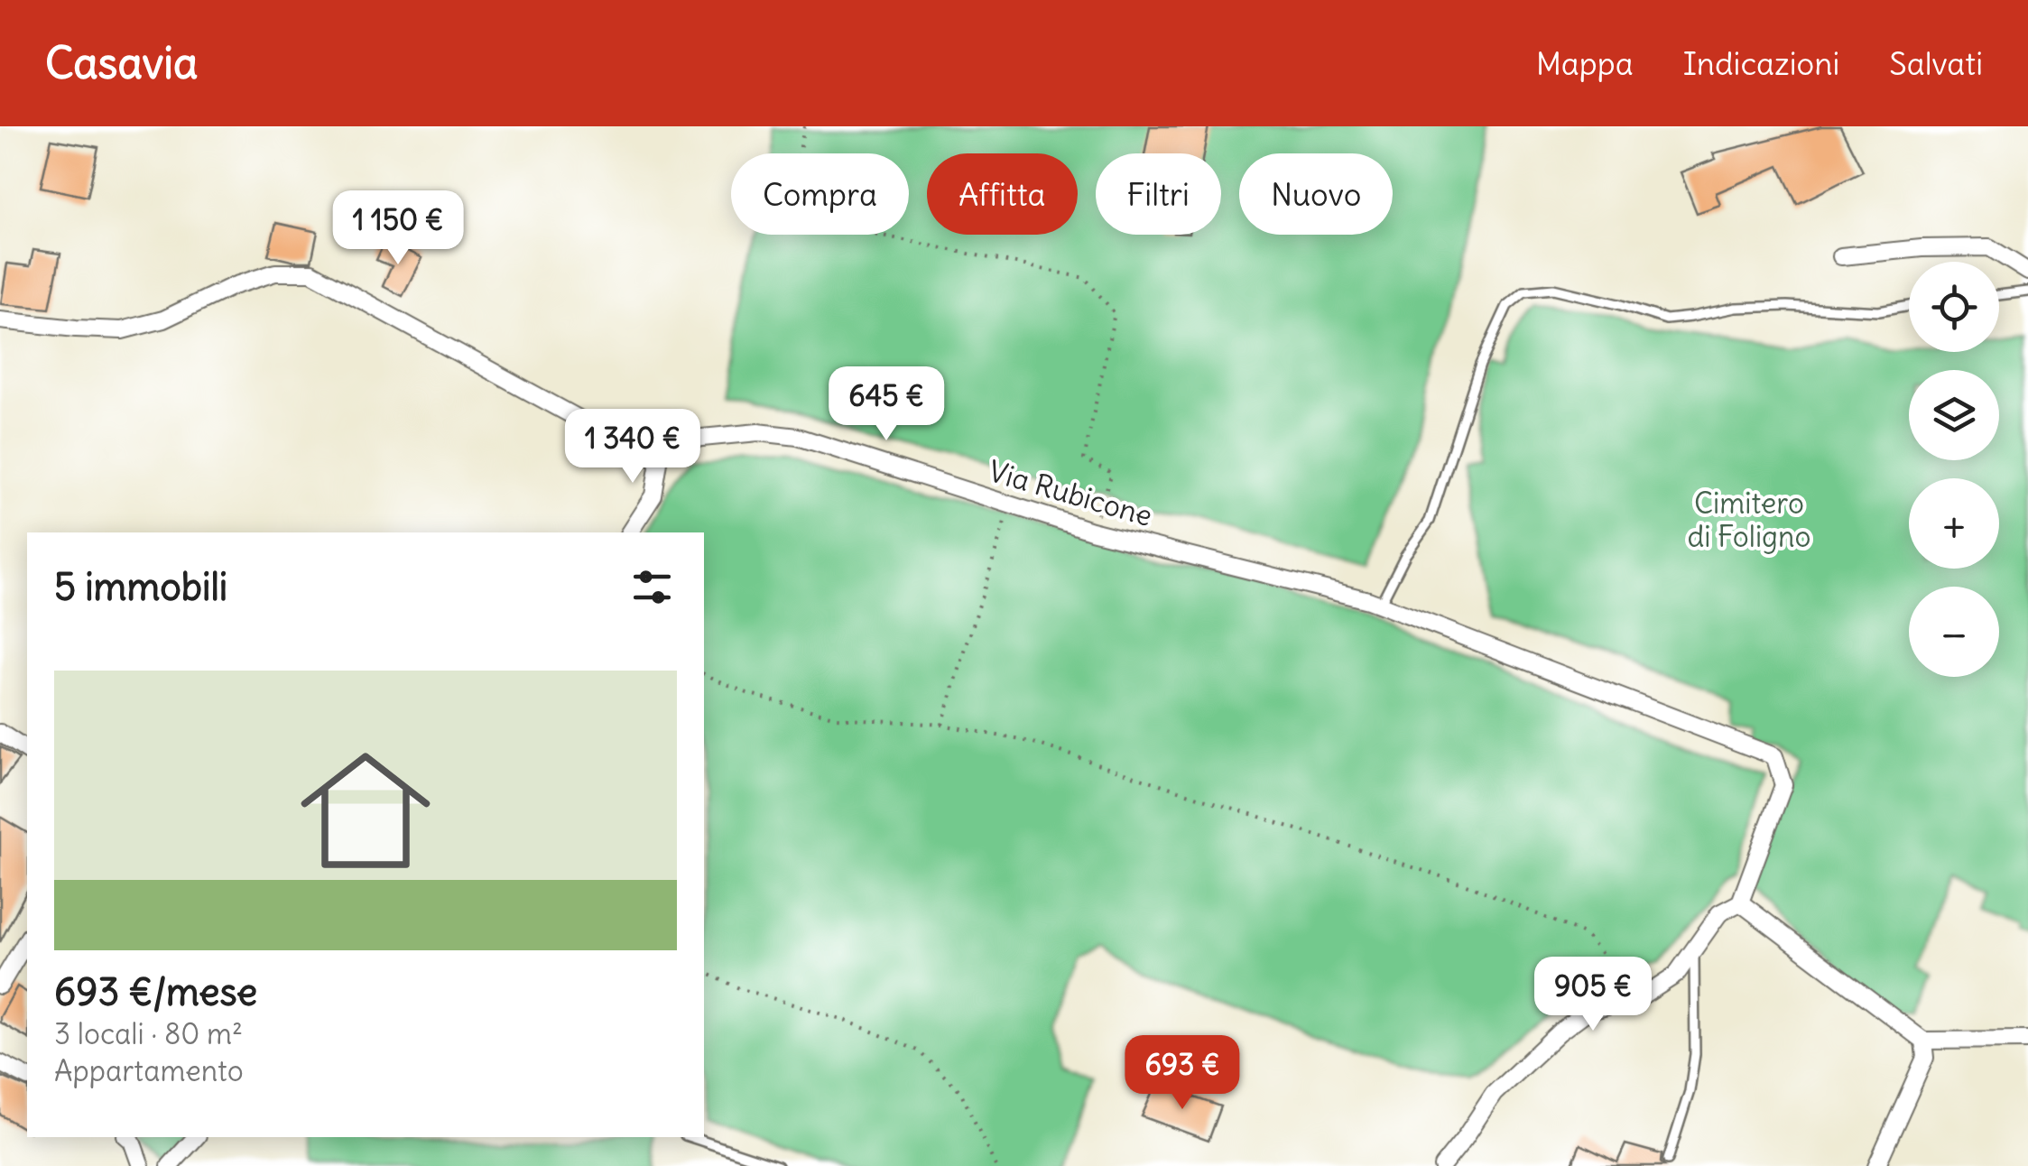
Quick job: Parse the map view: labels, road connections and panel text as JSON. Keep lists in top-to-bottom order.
{
  "streets": {
    "street": ["Via Rubicone"]
  },
  "parks": ["Cimitero di Foligno"],
  "page": {
    "header": "Casavia",
    "nav": ["Mappa", "Indicazioni", "Salvati"],
    "chip": [
      "Compra",
      "Affitta",
      "Filtri",
      "Nuovo"
    ],
    "price": [
      "1 150 €",
      "645 €",
      "1 340 €",
      "905 €",
      "693 €"
    ],
    "map_buttons": ["+", "−"],
    "heading": "5 immobili",
    "list": [
      {
        "name": "693 €/mese",
        "note": "3 locali · 80 m² · Appartamento"
      }
    ]
  }
}
